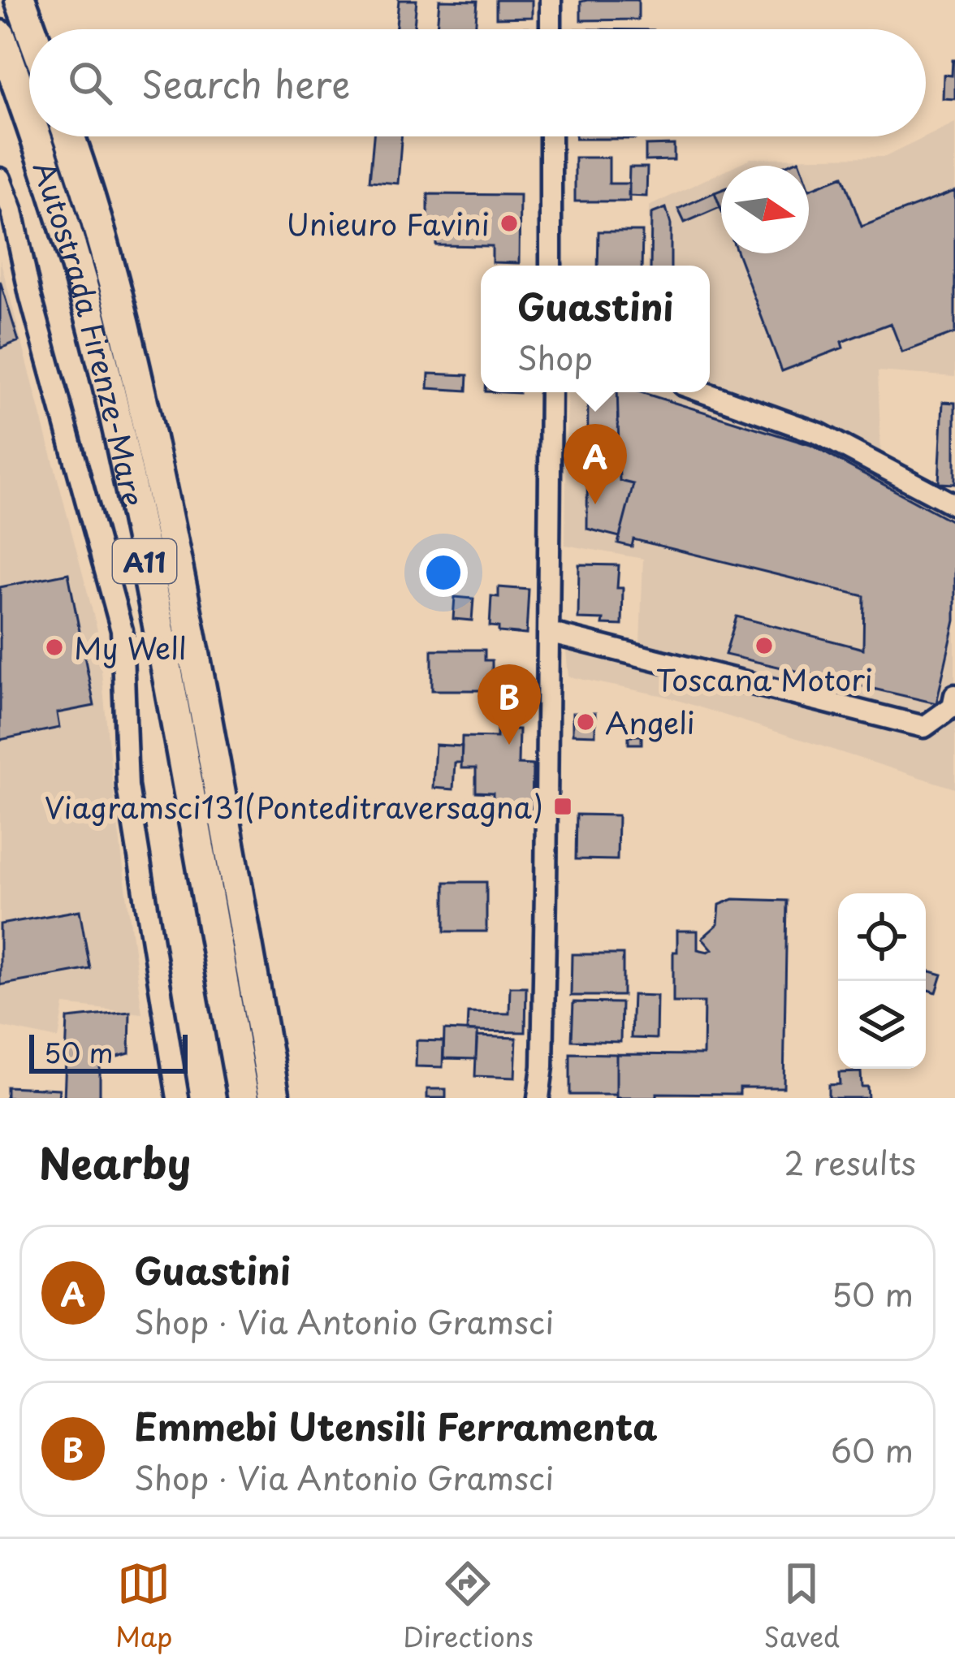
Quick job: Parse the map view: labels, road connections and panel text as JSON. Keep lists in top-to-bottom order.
{
  "streets": {
    "highway": ["Autostrada Firenze-Mare", "A11"]
  },
  "places": {
    "other": [
      "Unieuro Favini",
      "Toscana Motori",
      "My Well",
      "Angeli"
    ],
    "transit": ["Viagramsci131(Ponteditraversagna)"]
  },
  "scale_bar": "50 m",
  "north": "right",
  "page": {
    "search": "Search here",
    "popup": ["Guastini", "Shop"],
    "pins": ["A", "B"],
    "scale": "50 m",
    "heading": ["Nearby", "2 results"],
    "list": [
      {
        "mark": "A",
        "name": "Guastini",
        "note": "Shop · Via Antonio Gramsci",
        "value": "50 m"
      },
      {
        "mark": "B",
        "name": "Emmebi Utensili Ferramenta",
        "note": "Shop · Via Antonio Gramsci",
        "value": "60 m"
      }
    ],
    "nav": ["Map", "Directions", "Saved"]
  }
}
